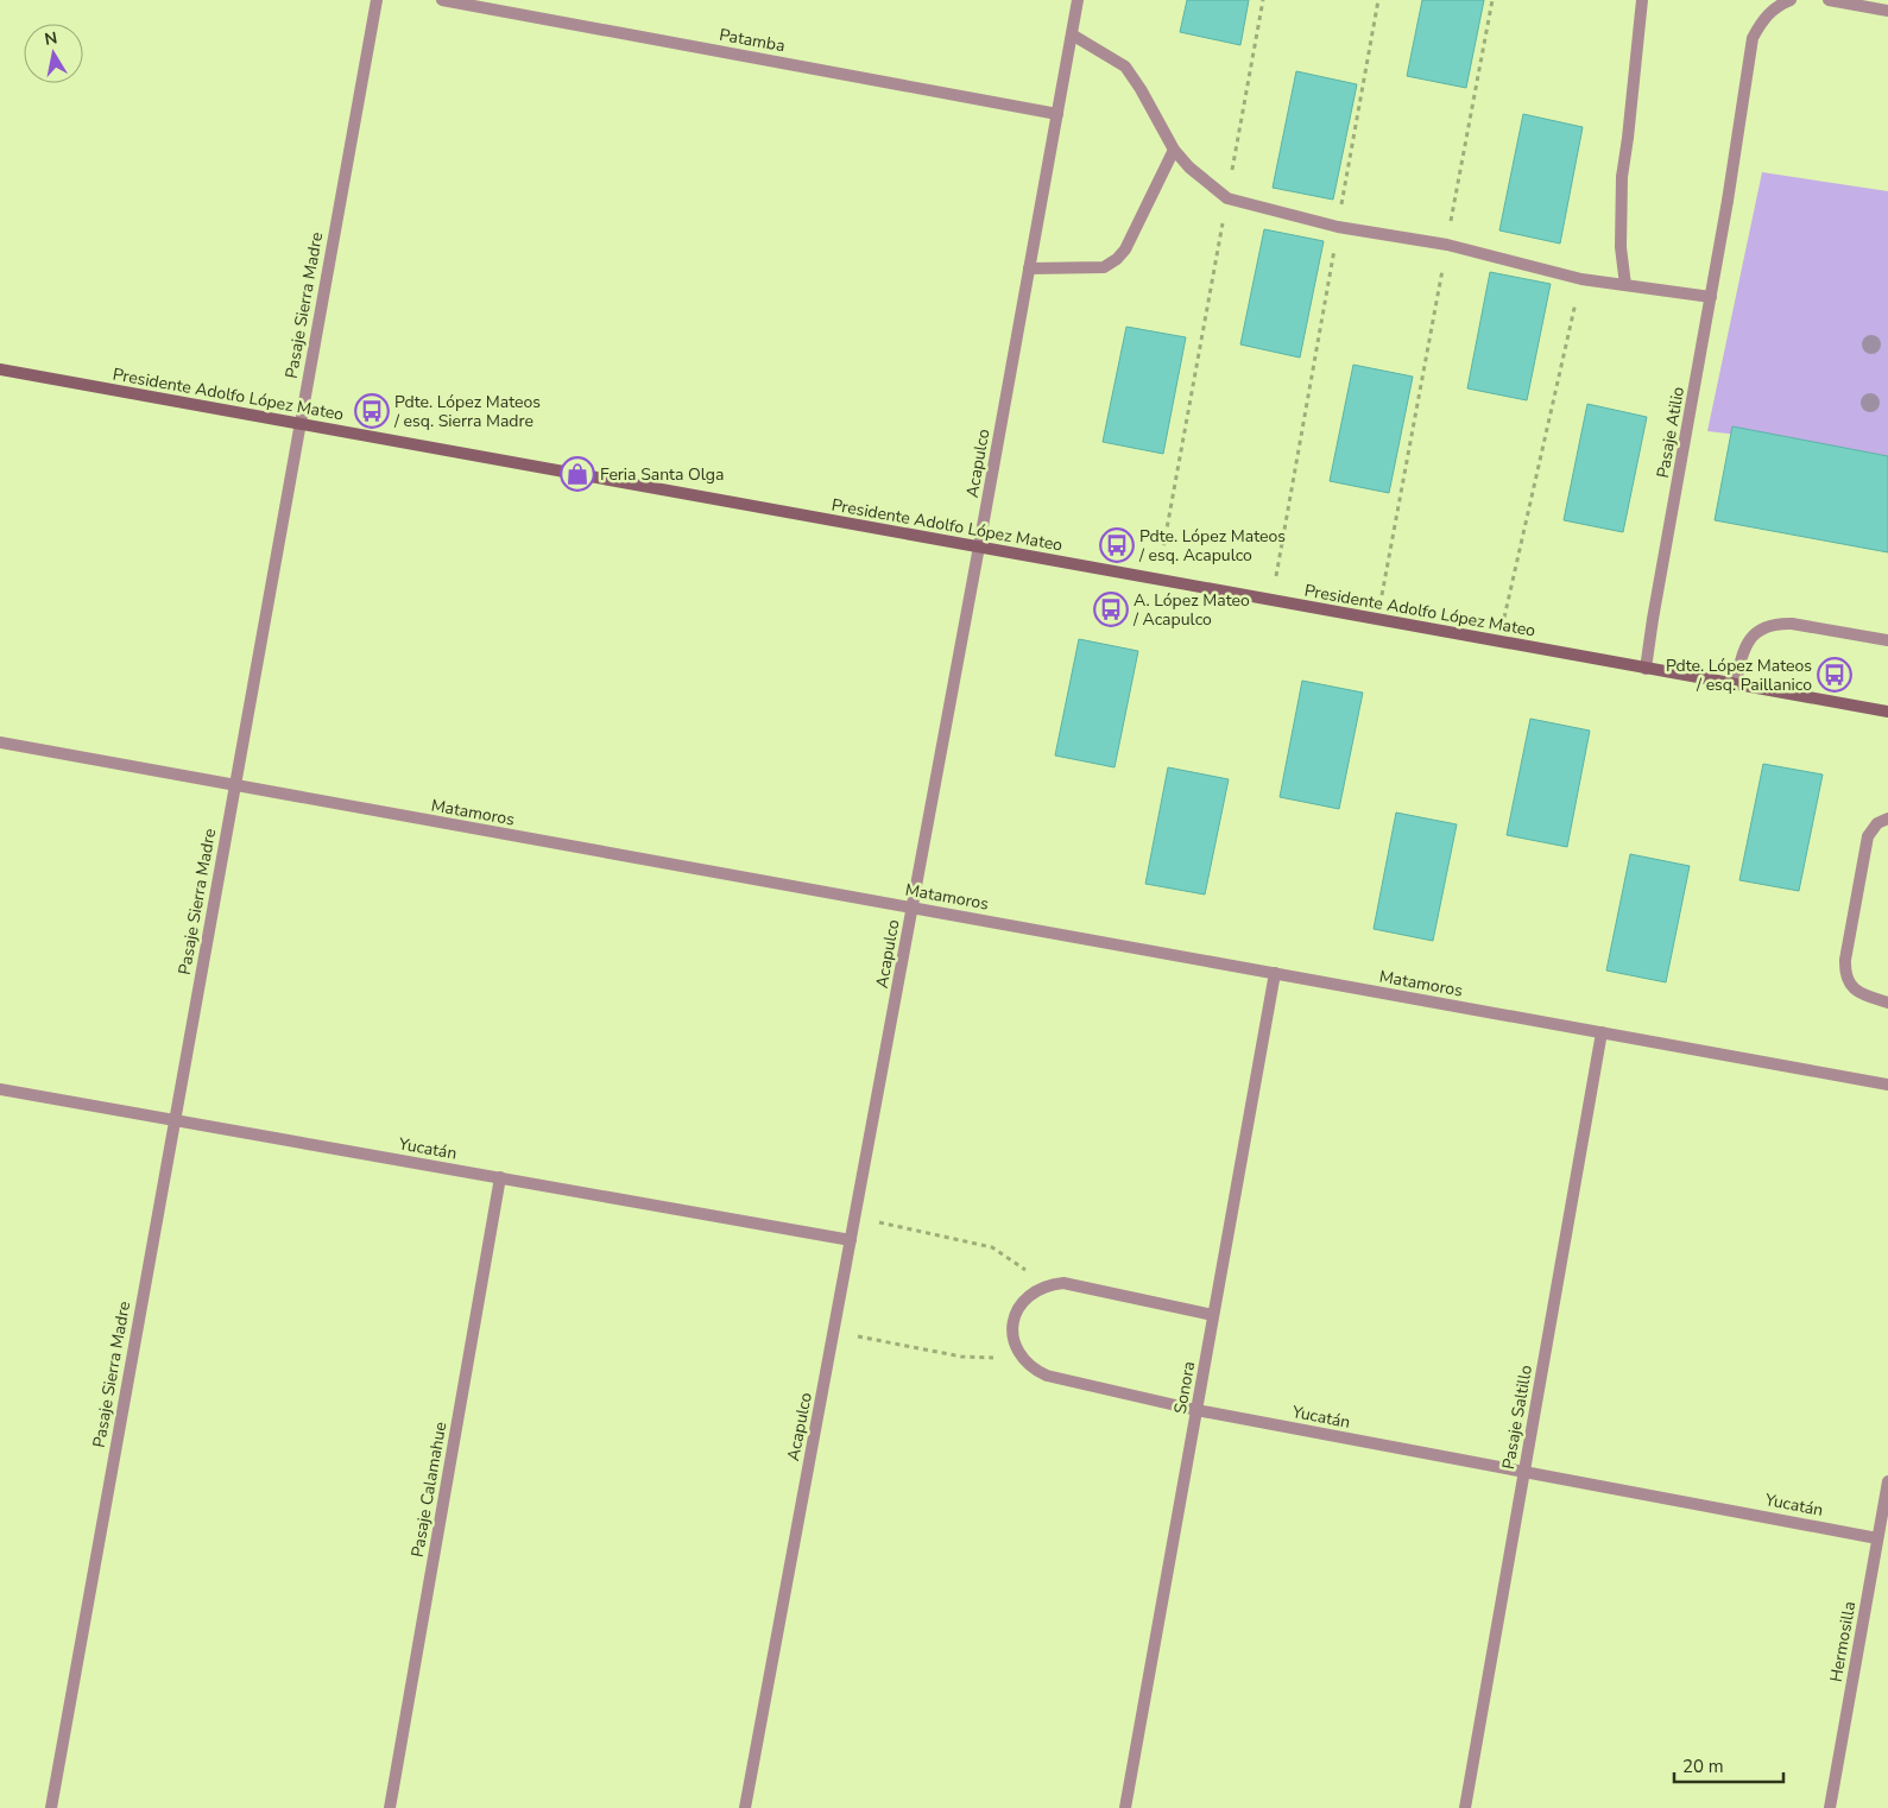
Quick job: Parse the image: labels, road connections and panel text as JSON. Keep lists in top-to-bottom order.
{
  "streets": {
    "street": [
      "Patamba",
      "Pasaje Sierra Madre",
      "Presidente Adolfo López Mateo",
      "Pasaje Atilio",
      "Acapulco",
      "Matamoros",
      "Yucatán",
      "Sonora",
      "Pasaje Saltillo",
      "Pasaje Calamahue",
      "Hermosilla"
    ]
  },
  "crossings": [
    ["Patamba", "Acapulco"],
    ["Pasaje Sierra Madre", "Presidente Adolfo López Mateo"],
    ["Pasaje Sierra Madre", "Matamoros"],
    ["Pasaje Sierra Madre", "Yucatán"],
    ["Presidente Adolfo López Mateo", "Pasaje Atilio"],
    ["Presidente Adolfo López Mateo", "Acapulco"],
    ["Acapulco", "Matamoros"],
    ["Acapulco", "Yucatán"],
    ["Matamoros", "Sonora"],
    ["Matamoros", "Pasaje Saltillo"],
    ["Yucatán", "Sonora"],
    ["Yucatán", "Pasaje Saltillo"],
    ["Yucatán", "Pasaje Calamahue"],
    ["Yucatán", "Hermosilla"]
  ],
  "places": {
    "bus stop": [
      "Pdte. López Mateos / esq. Sierra Madre",
      "Pdte. López Mateos / esq. Acapulco",
      "A. López Mateo / Acapulco",
      "Pdte. López Mateos / esq. Paillanico"
    ],
    "shop": ["Feria Santa Olga"]
  },
  "scale_bar": "20 m",
  "north": "top"
}
